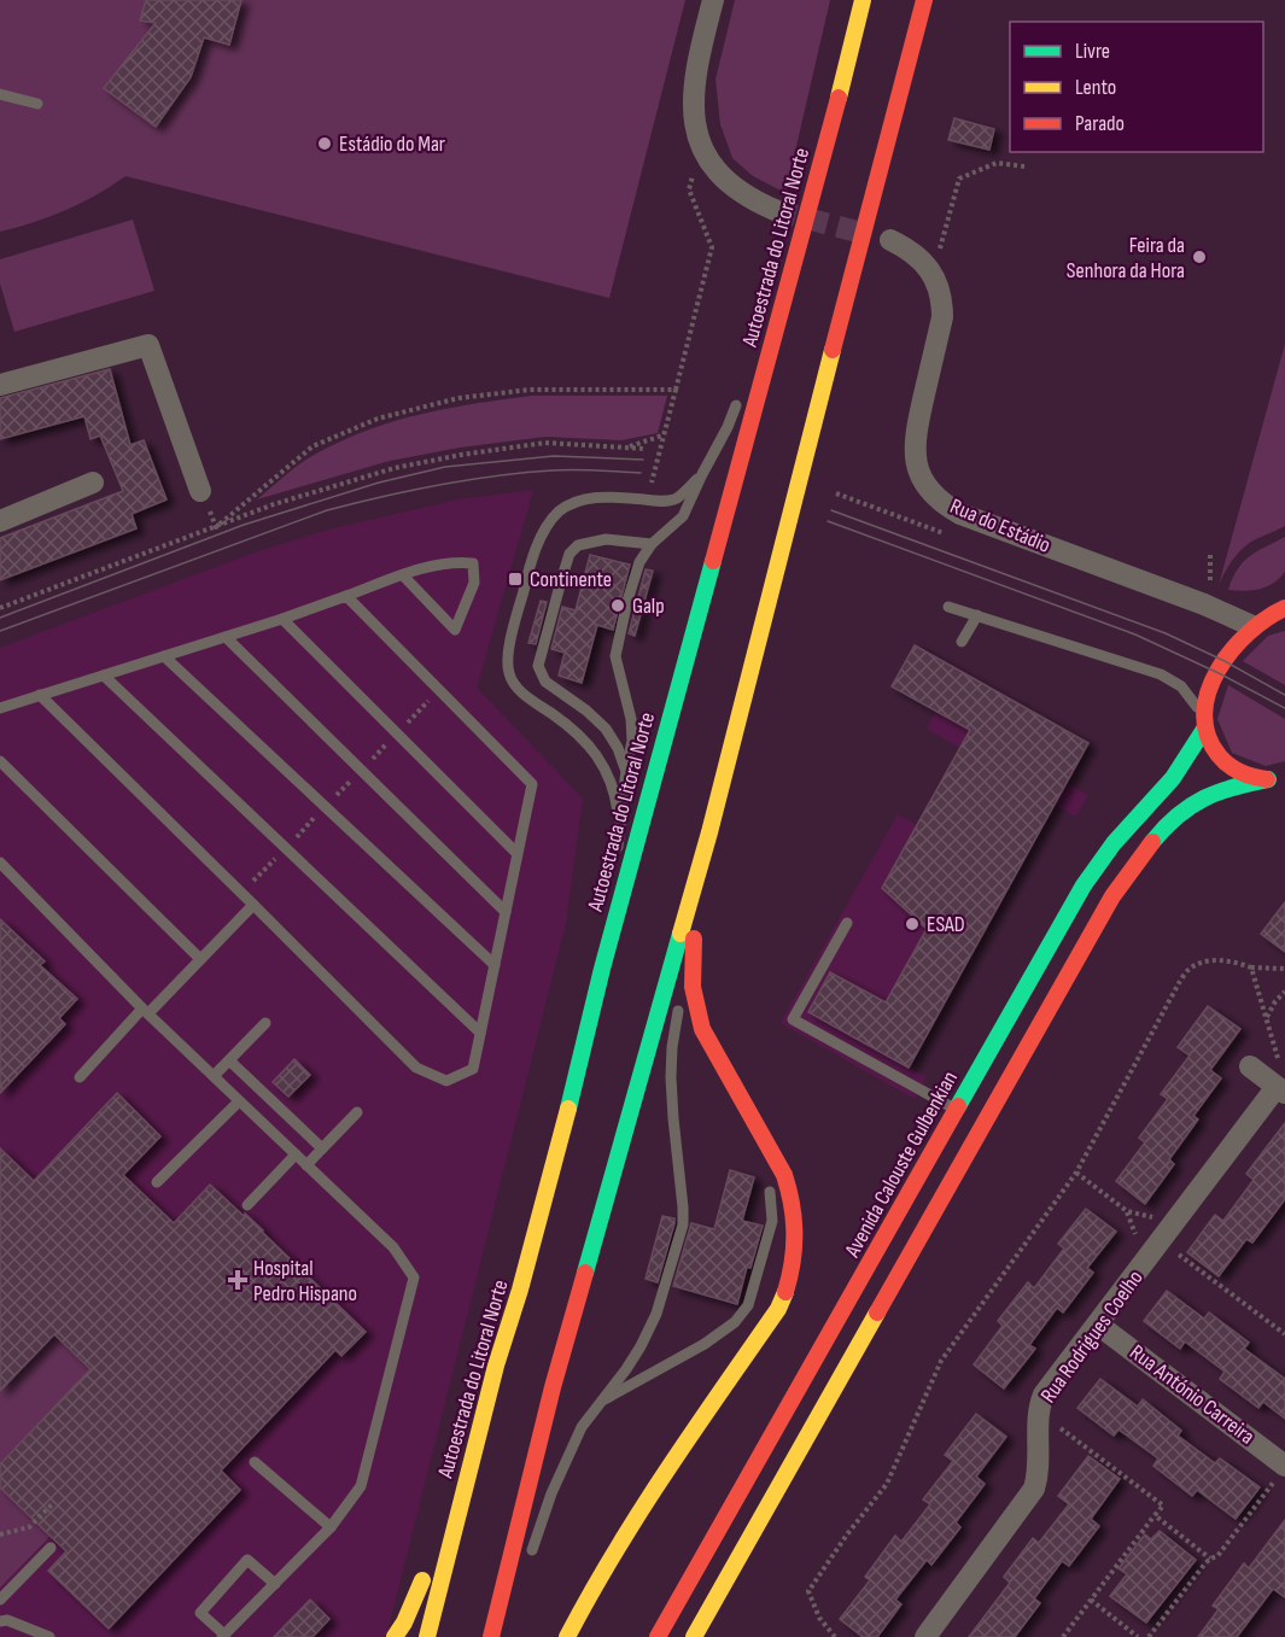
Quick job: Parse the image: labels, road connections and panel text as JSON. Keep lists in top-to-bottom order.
{
  "streets": {
    "main road": ["Autoestrada do Litoral Norte", "Avenida Calouste Gulbenkian"],
    "street": ["Rua do Estádio", "Rua Rodrigues Coelho", "Rua António Carreira"]
  },
  "crossings": [
    ["Rua do Estádio", "Avenida Calouste Gulbenkian"],
    ["Rua Rodrigues Coelho", "Rua António Carreira"]
  ],
  "places": {
    "other": [
      "Estádio do Mar",
      "Feira da Senhora da Hora",
      "Galp",
      "ESAD"
    ],
    "transit": ["Continente"],
    "health": ["Hospital Pedro Hispano"]
  },
  "legend": ["Livre", "Lento", "Parado"]
}
